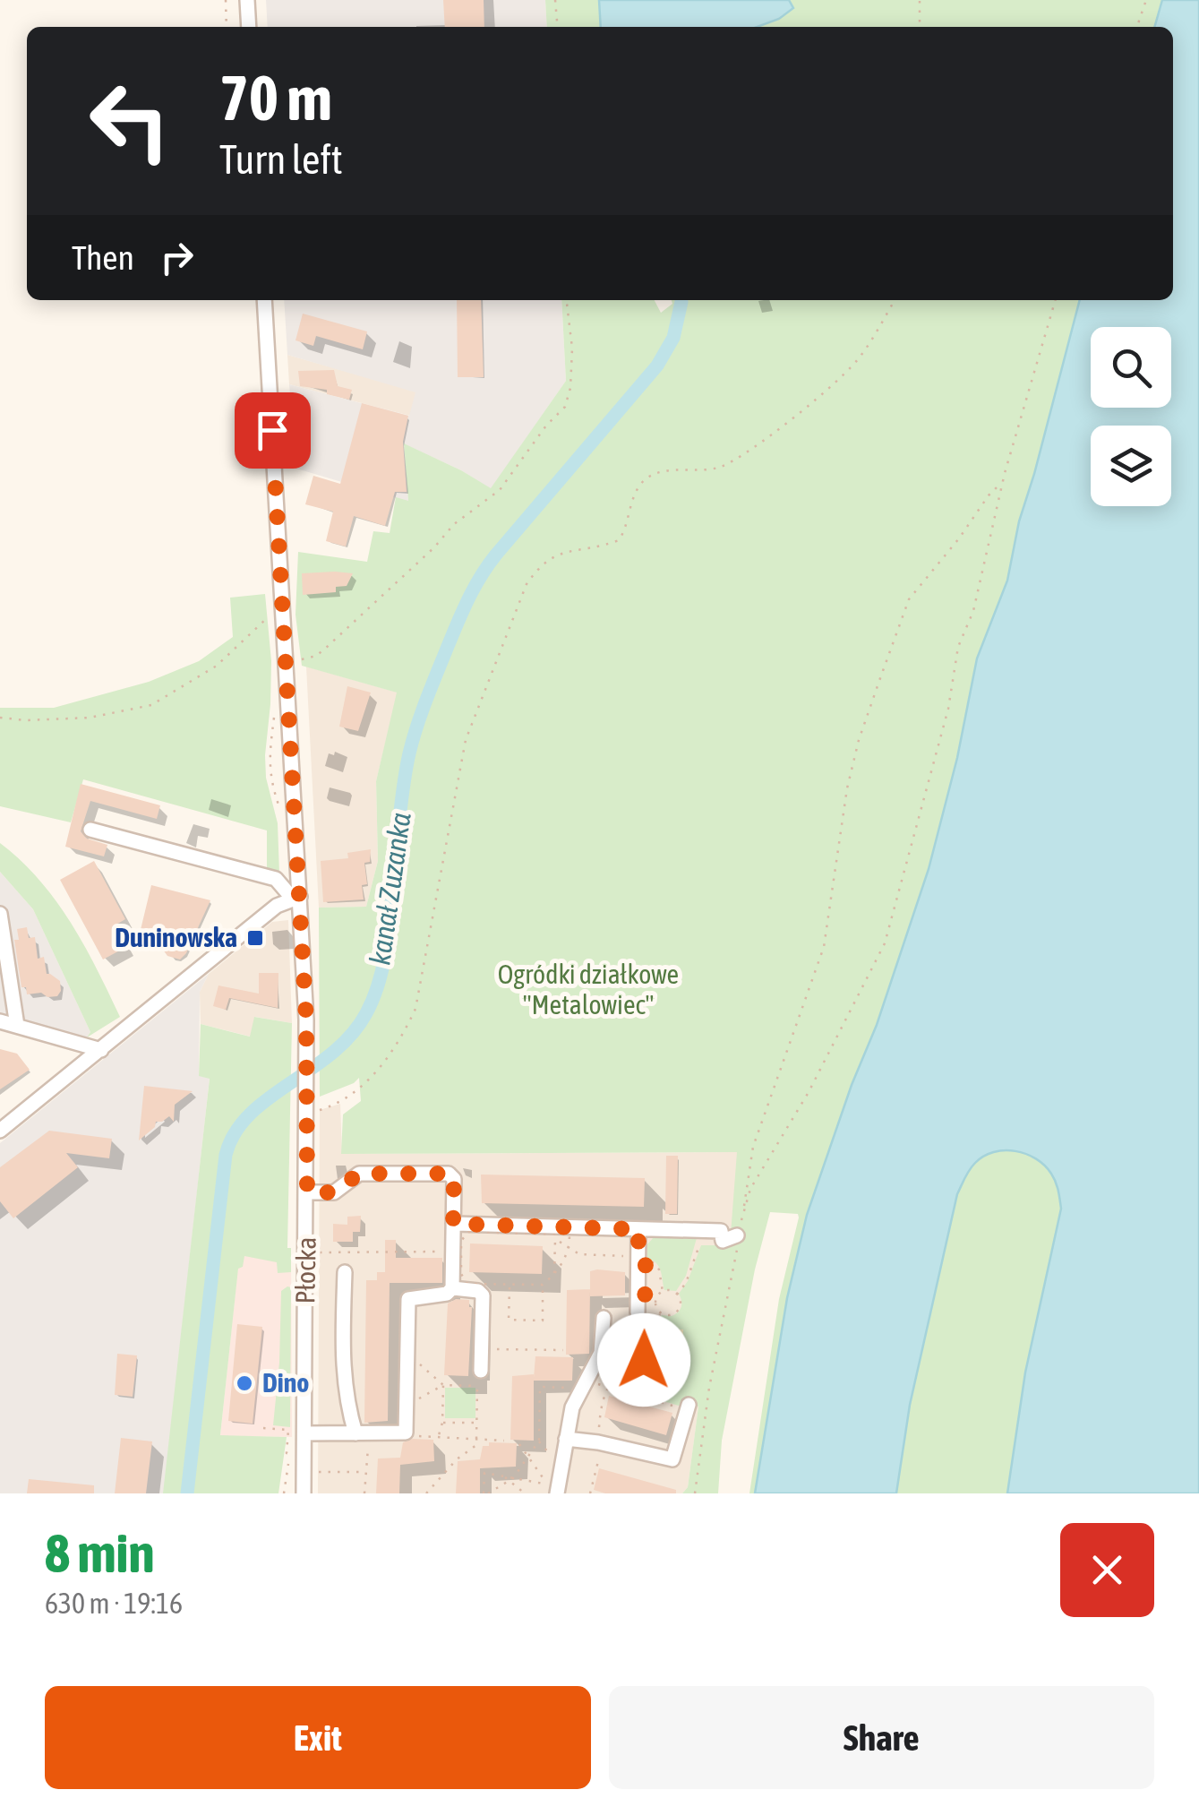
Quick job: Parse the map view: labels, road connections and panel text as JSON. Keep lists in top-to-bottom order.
{
  "streets": {
    "street": ["Płocka"]
  },
  "water": ["kanał Zuzanka"],
  "parks": ["Ogródki działkowe \"Metalowiec\""],
  "places": {
    "transit": ["Duninowska"],
    "other": ["Dino"]
  },
  "page": {
    "turn": ["70 m", "Turn left"],
    "then": "Then",
    "heading": ["8 min", "630 m · 19:16"],
    "buttons": ["Exit", "Share"]
  }
}
